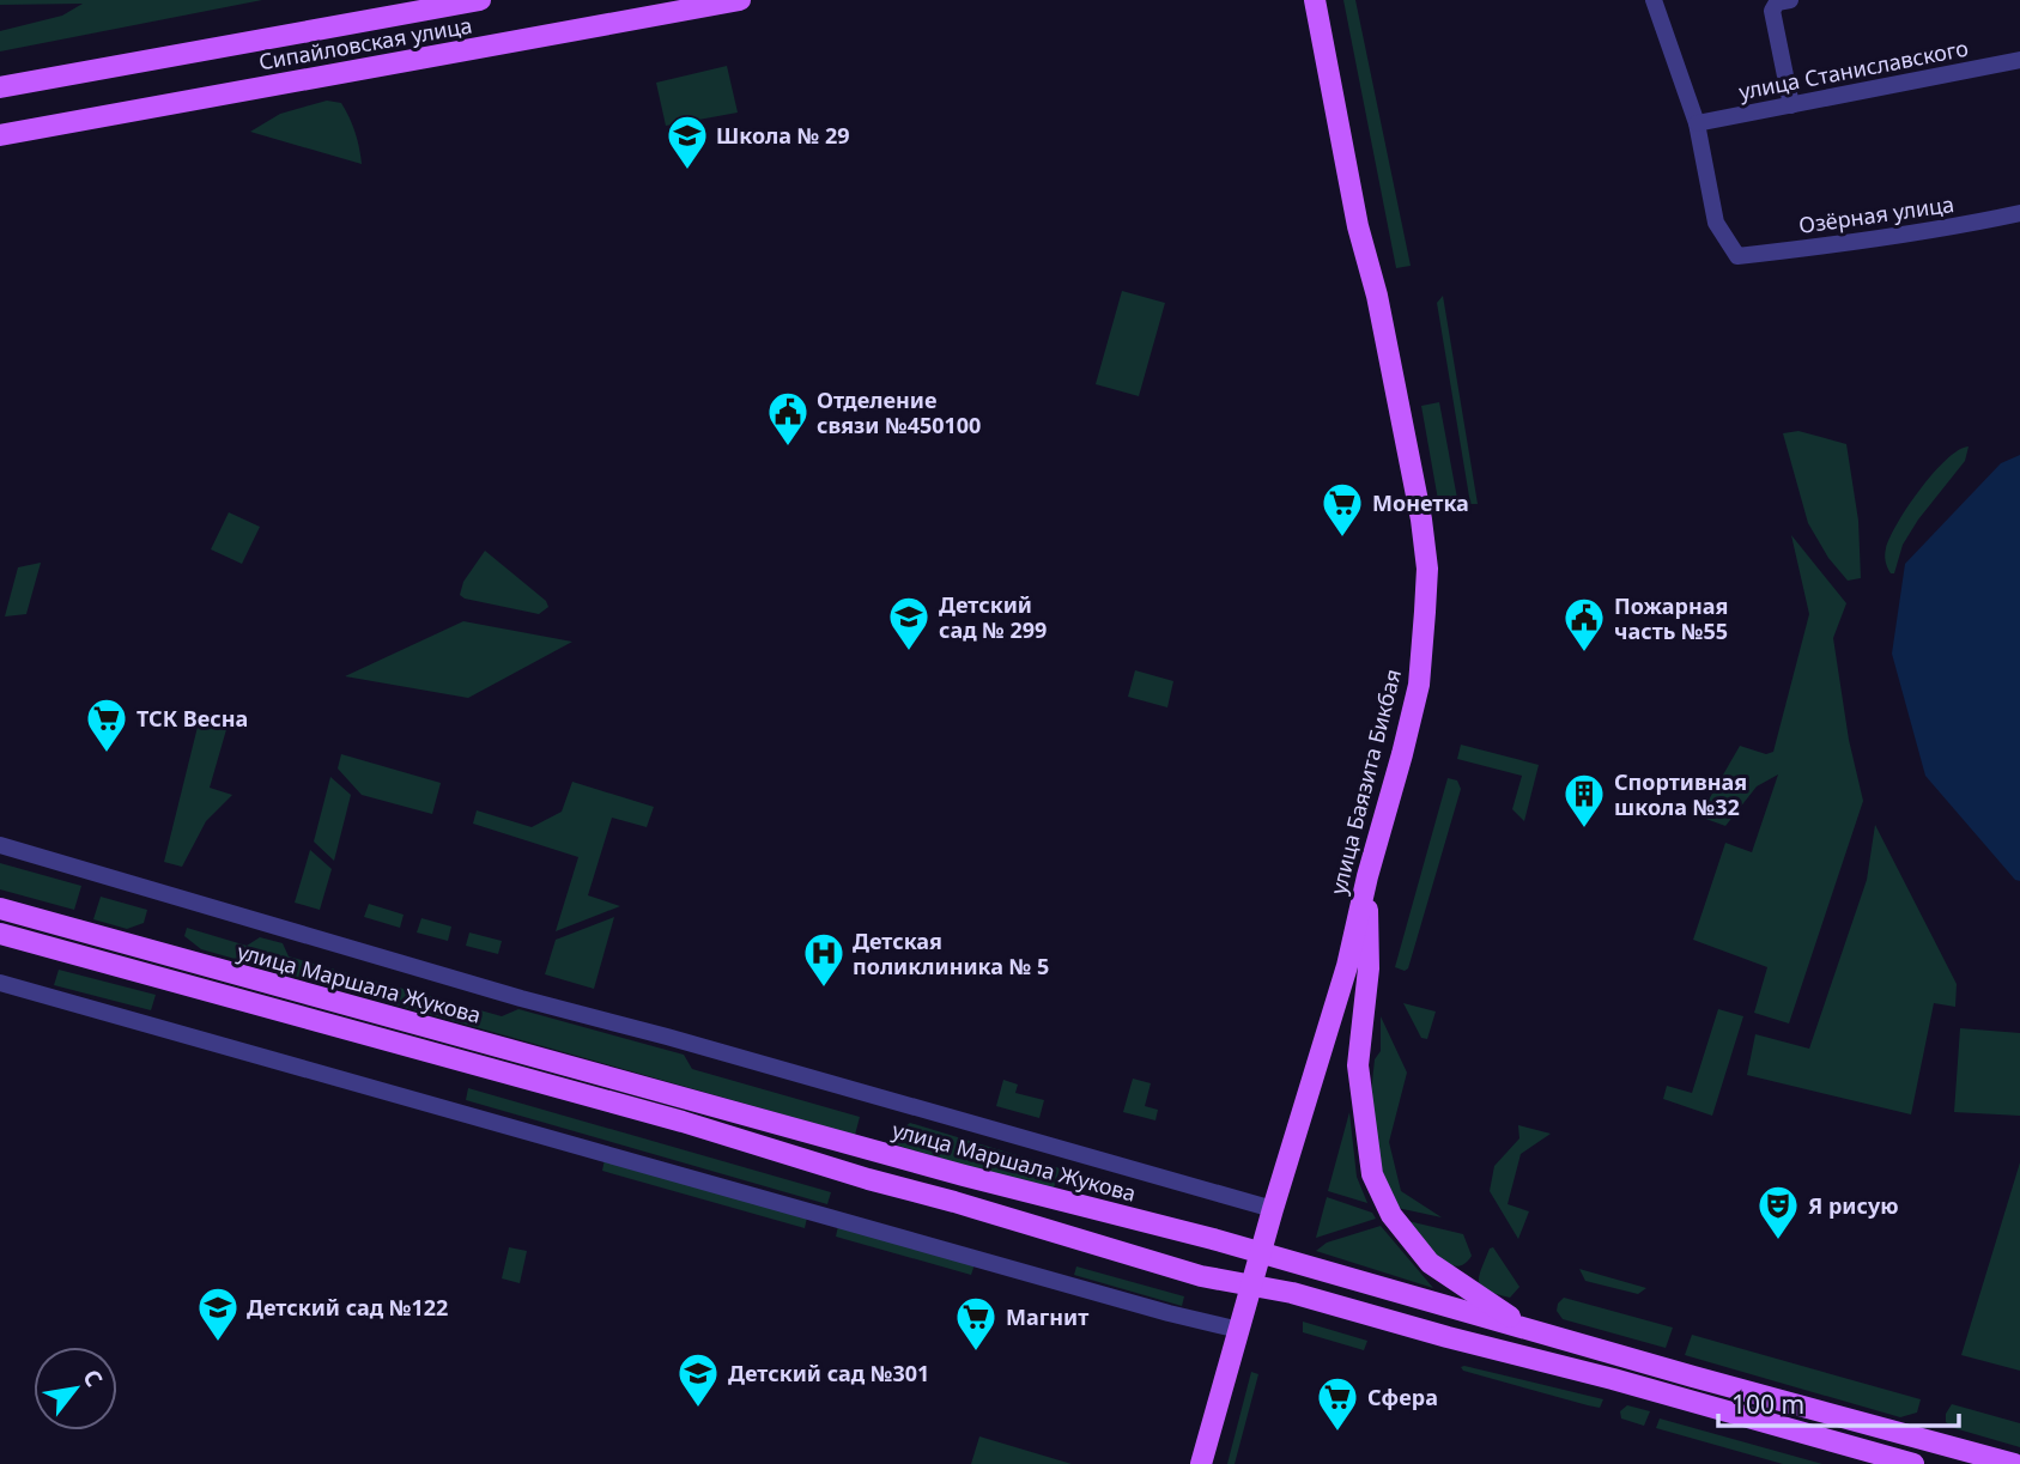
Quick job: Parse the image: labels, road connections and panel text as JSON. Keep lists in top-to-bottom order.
{
  "streets": {
    "main road": ["Сипайловская улица", "улица Баязита Бикбая", "улица Маршала Жукова"],
    "street": ["улица Станиславского", "Озёрная улица"]
  },
  "crossings": [
    ["улица Станиславского", "Озёрная улица"],
    ["улица Баязита Бикбая", "улица Маршала Жукова"]
  ],
  "places": {
    "school or university": [
      "Школа № 29",
      "Детский сад № 299",
      "Детский сад №122",
      "Детский сад №301"
    ],
    "public building": ["Отделение связи №450100", "Пожарная часть №55"],
    "supermarket": [
      "Монетка",
      "ТСК Весна",
      "Магнит",
      "Сфера"
    ],
    "building": ["Спортивная школа №32"],
    "hospital": ["Детская поликлиника № 5"],
    "theatre": ["Я рисую"]
  },
  "scale_bar": "100 m",
  "north": "top right"
}
